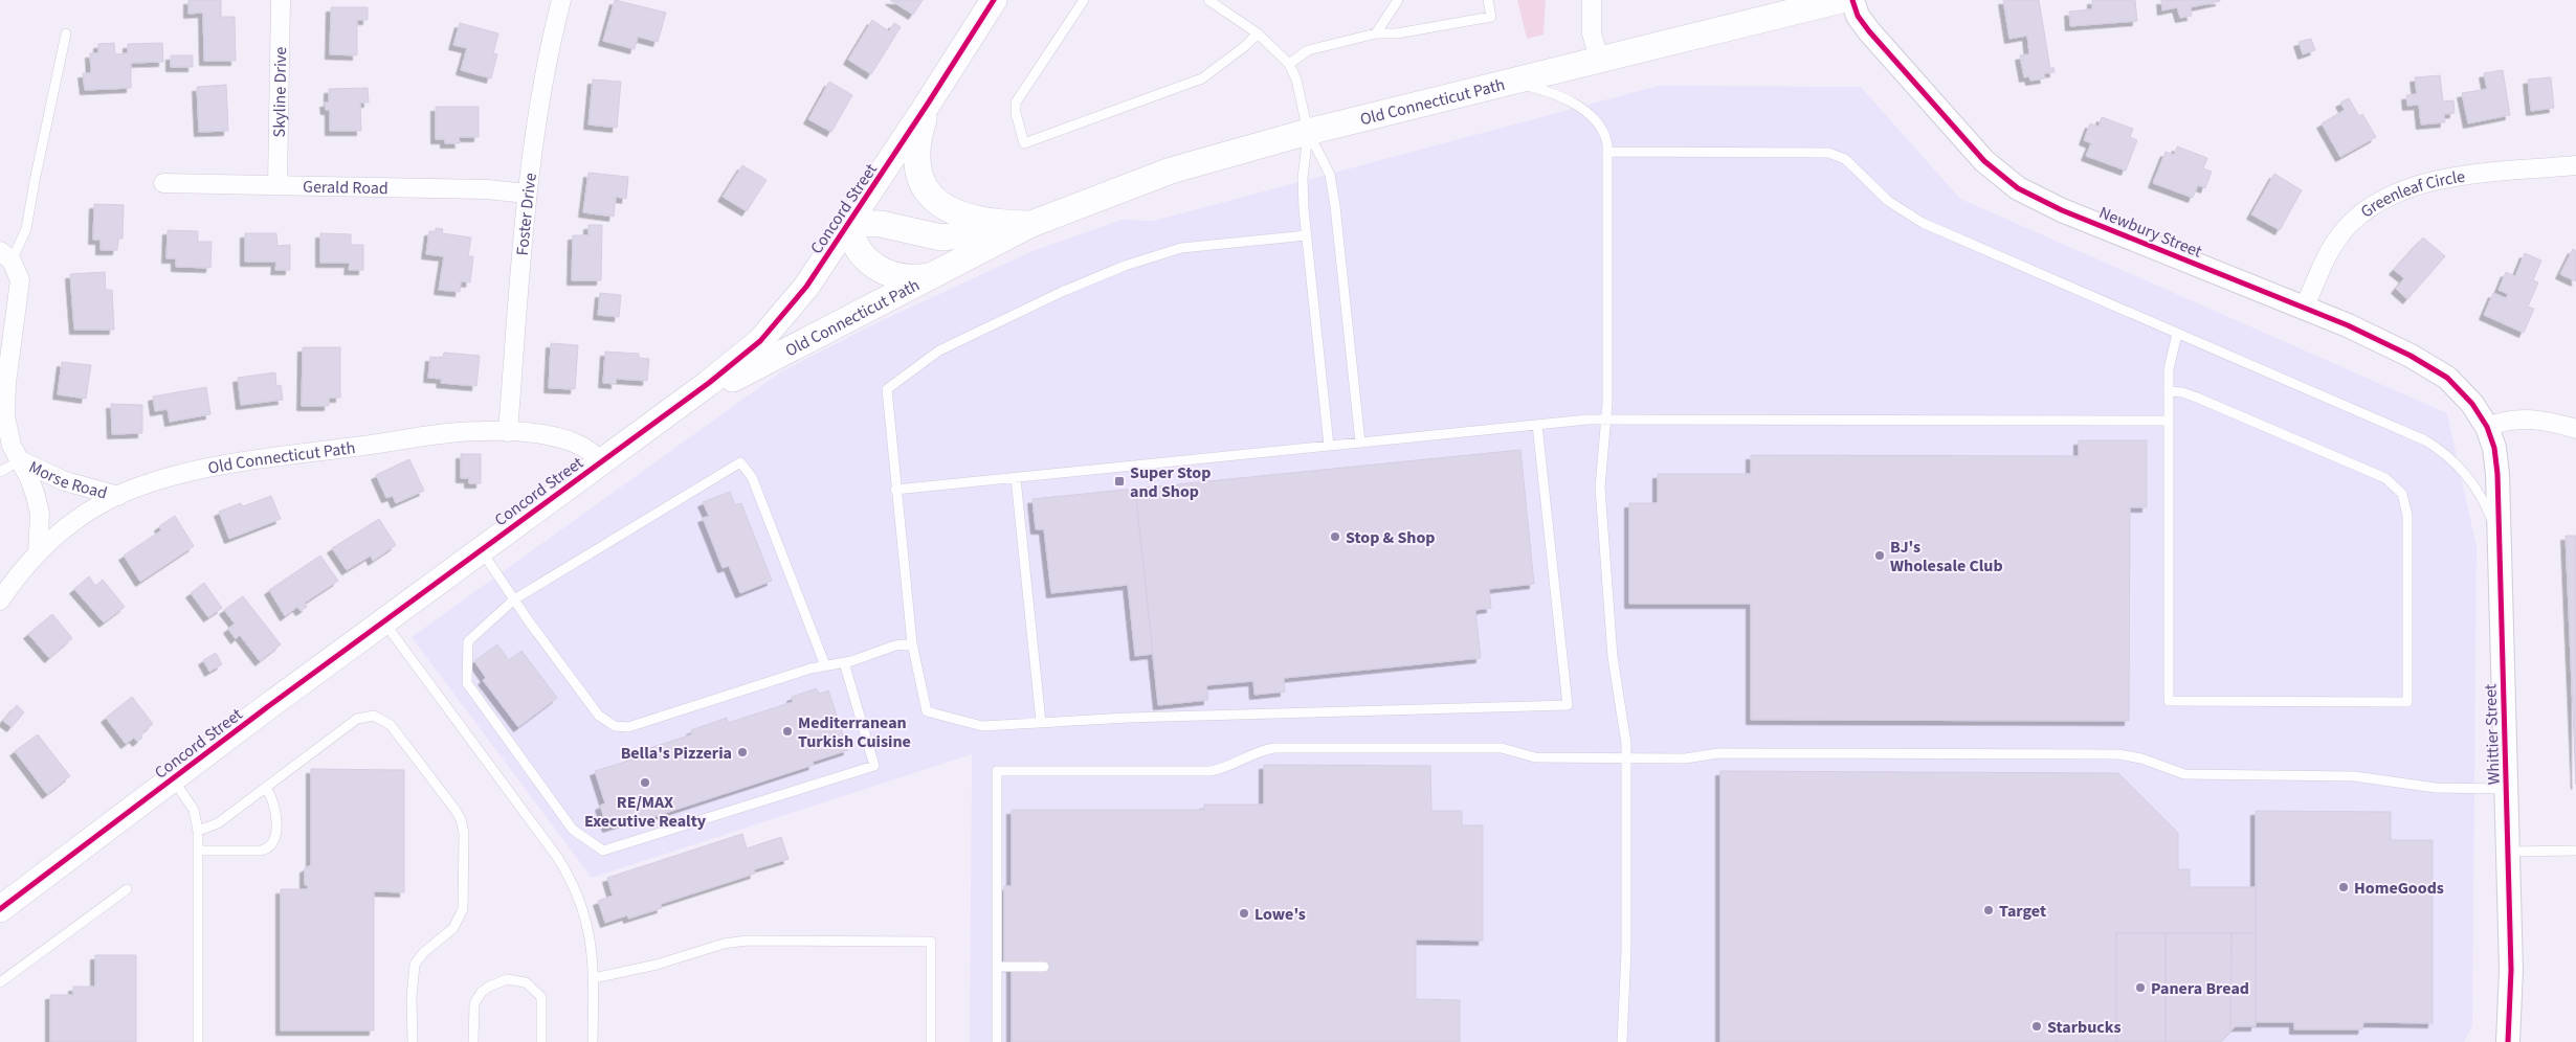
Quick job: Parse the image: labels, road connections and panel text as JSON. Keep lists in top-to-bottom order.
{
  "streets": {
    "main road": ["Old Connecticut Path", "Concord Street"],
    "street": [
      "Skyline Drive",
      "Gerald Road",
      "Greenleaf Circle",
      "Foster Drive",
      "Newbury Street",
      "Morse Road",
      "Whittier Street"
    ]
  },
  "crossings": [
    ["Skyline Drive", "Gerald Road"],
    ["Old Connecticut Path", "Concord Street"],
    ["Old Connecticut Path", "Foster Drive"],
    ["Old Connecticut Path", "Morse Road"],
    ["Gerald Road", "Foster Drive"],
    ["Greenleaf Circle", "Newbury Street"],
    ["Newbury Street", "Whittier Street"]
  ],
  "places": {
    "transit": ["Super Stop and Shop"],
    "other": [
      "Stop & Shop",
      "BJ's Wholesale Club",
      "Mediterranean Turkish Cuisine",
      "Bella's Pizzeria",
      "RE/MAX Executive Realty",
      "HomeGoods",
      "Target",
      "Lowe's",
      "Panera Bread",
      "Starbucks"
    ]
  }
}
